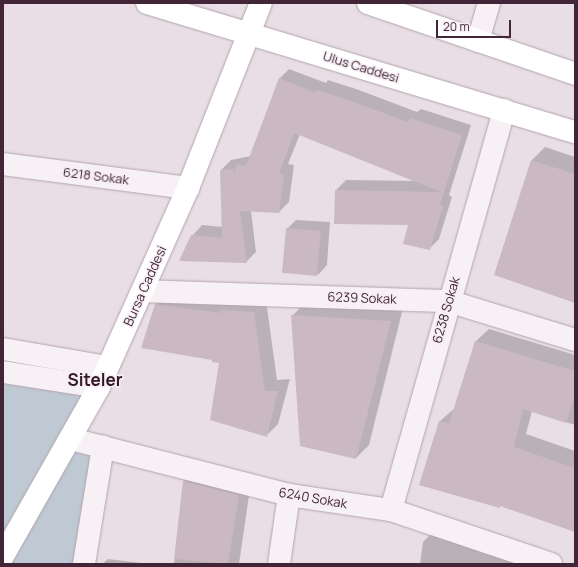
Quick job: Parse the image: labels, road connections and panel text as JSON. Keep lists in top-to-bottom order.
{
  "streets": {
    "main road": ["Ulus Caddesi", "Bursa Caddesi"],
    "street": [
      "6218 Sokak",
      "6239 Sokak",
      "6238 Sokak",
      "6240 Sokak"
    ]
  },
  "crossings": [
    ["Ulus Caddesi", "Bursa Caddesi"],
    ["Ulus Caddesi", "6238 Sokak"],
    ["6218 Sokak", "Bursa Caddesi"],
    ["Bursa Caddesi", "6239 Sokak"],
    ["Bursa Caddesi", "6240 Sokak"],
    ["6239 Sokak", "6238 Sokak"],
    ["6238 Sokak", "6240 Sokak"]
  ],
  "districts": ["Siteler"],
  "scale_bar": "20 m"
}
